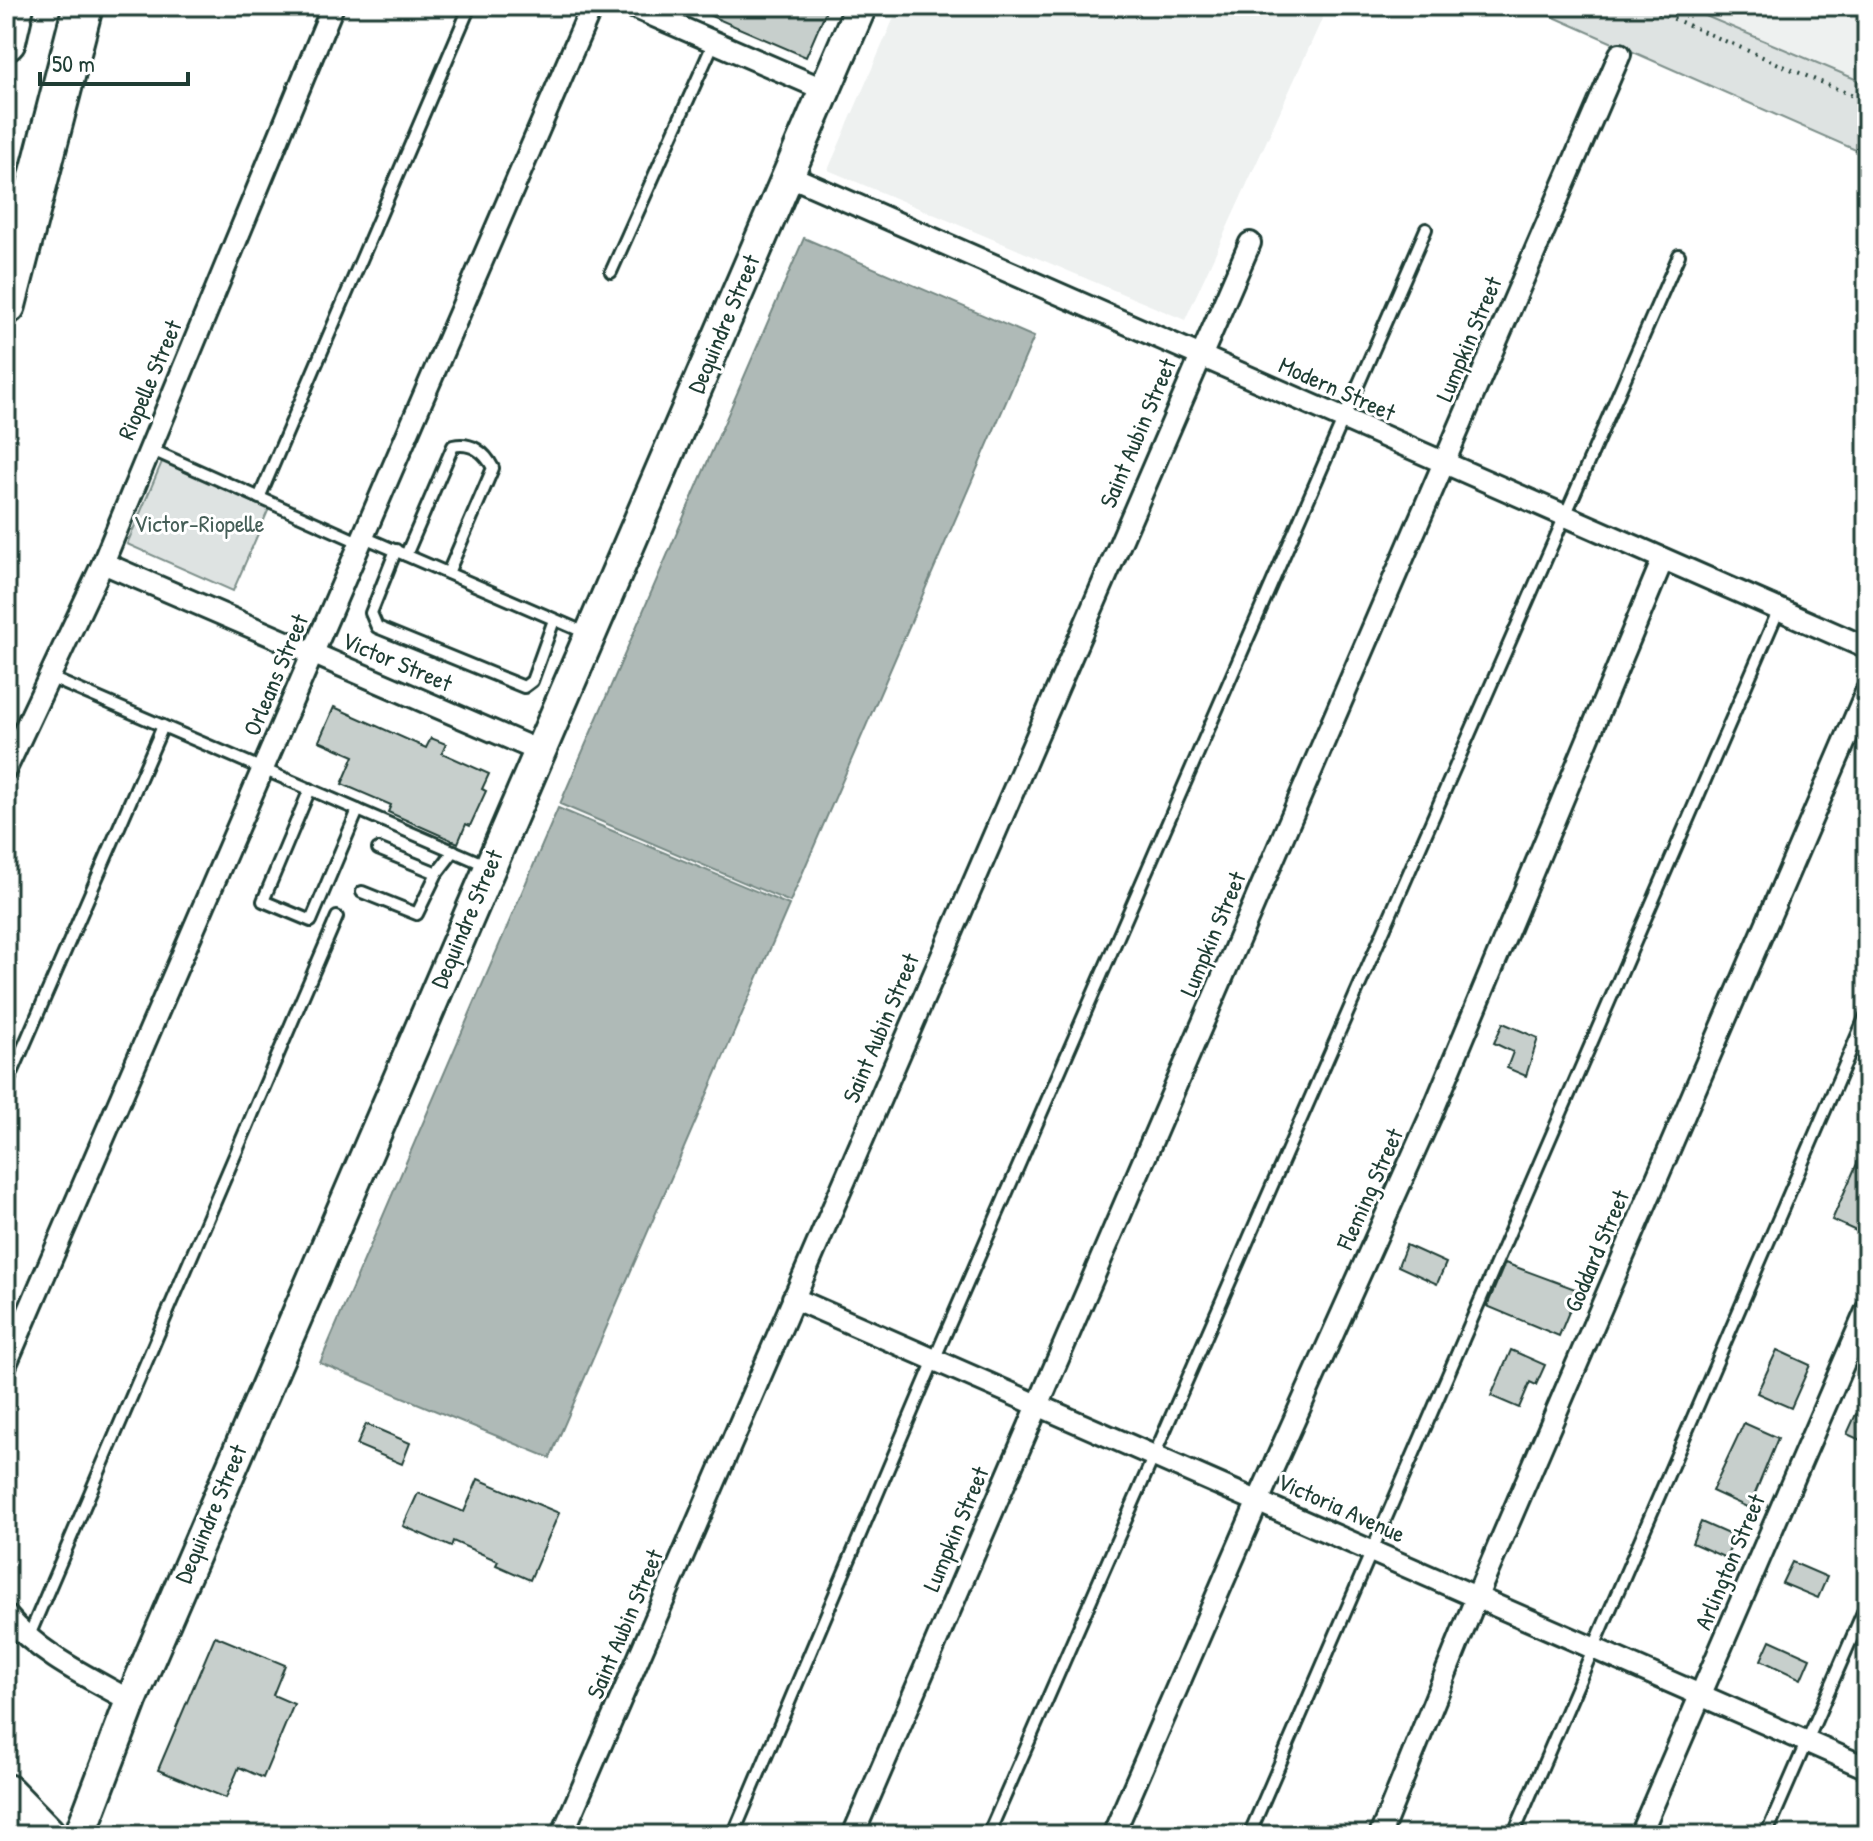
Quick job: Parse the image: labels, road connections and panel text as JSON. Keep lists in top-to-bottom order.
{
  "streets": {
    "street": [
      "Dequindre Street",
      "Lumpkin Street",
      "Riopelle Street",
      "Modern Street",
      "Saint Aubin Street",
      "Victor Street",
      "Orleans Street",
      "Fleming Street",
      "Goddard Street",
      "Victoria Avenue",
      "Arlington Street"
    ]
  },
  "crossings": [
    ["Dequindre Street", "Modern Street"],
    ["Dequindre Street", "Victor Street"],
    ["Lumpkin Street", "Modern Street"],
    ["Lumpkin Street", "Victoria Avenue"],
    ["Riopelle Street", "Victor Street"],
    ["Modern Street", "Saint Aubin Street"],
    ["Modern Street", "Fleming Street"],
    ["Saint Aubin Street", "Victoria Avenue"],
    ["Victor Street", "Orleans Street"],
    ["Fleming Street", "Victoria Avenue"],
    ["Goddard Street", "Victoria Avenue"],
    ["Victoria Avenue", "Arlington Street"]
  ],
  "parks": ["Victor-Riopelle"],
  "scale_bar": "50 m"
}
